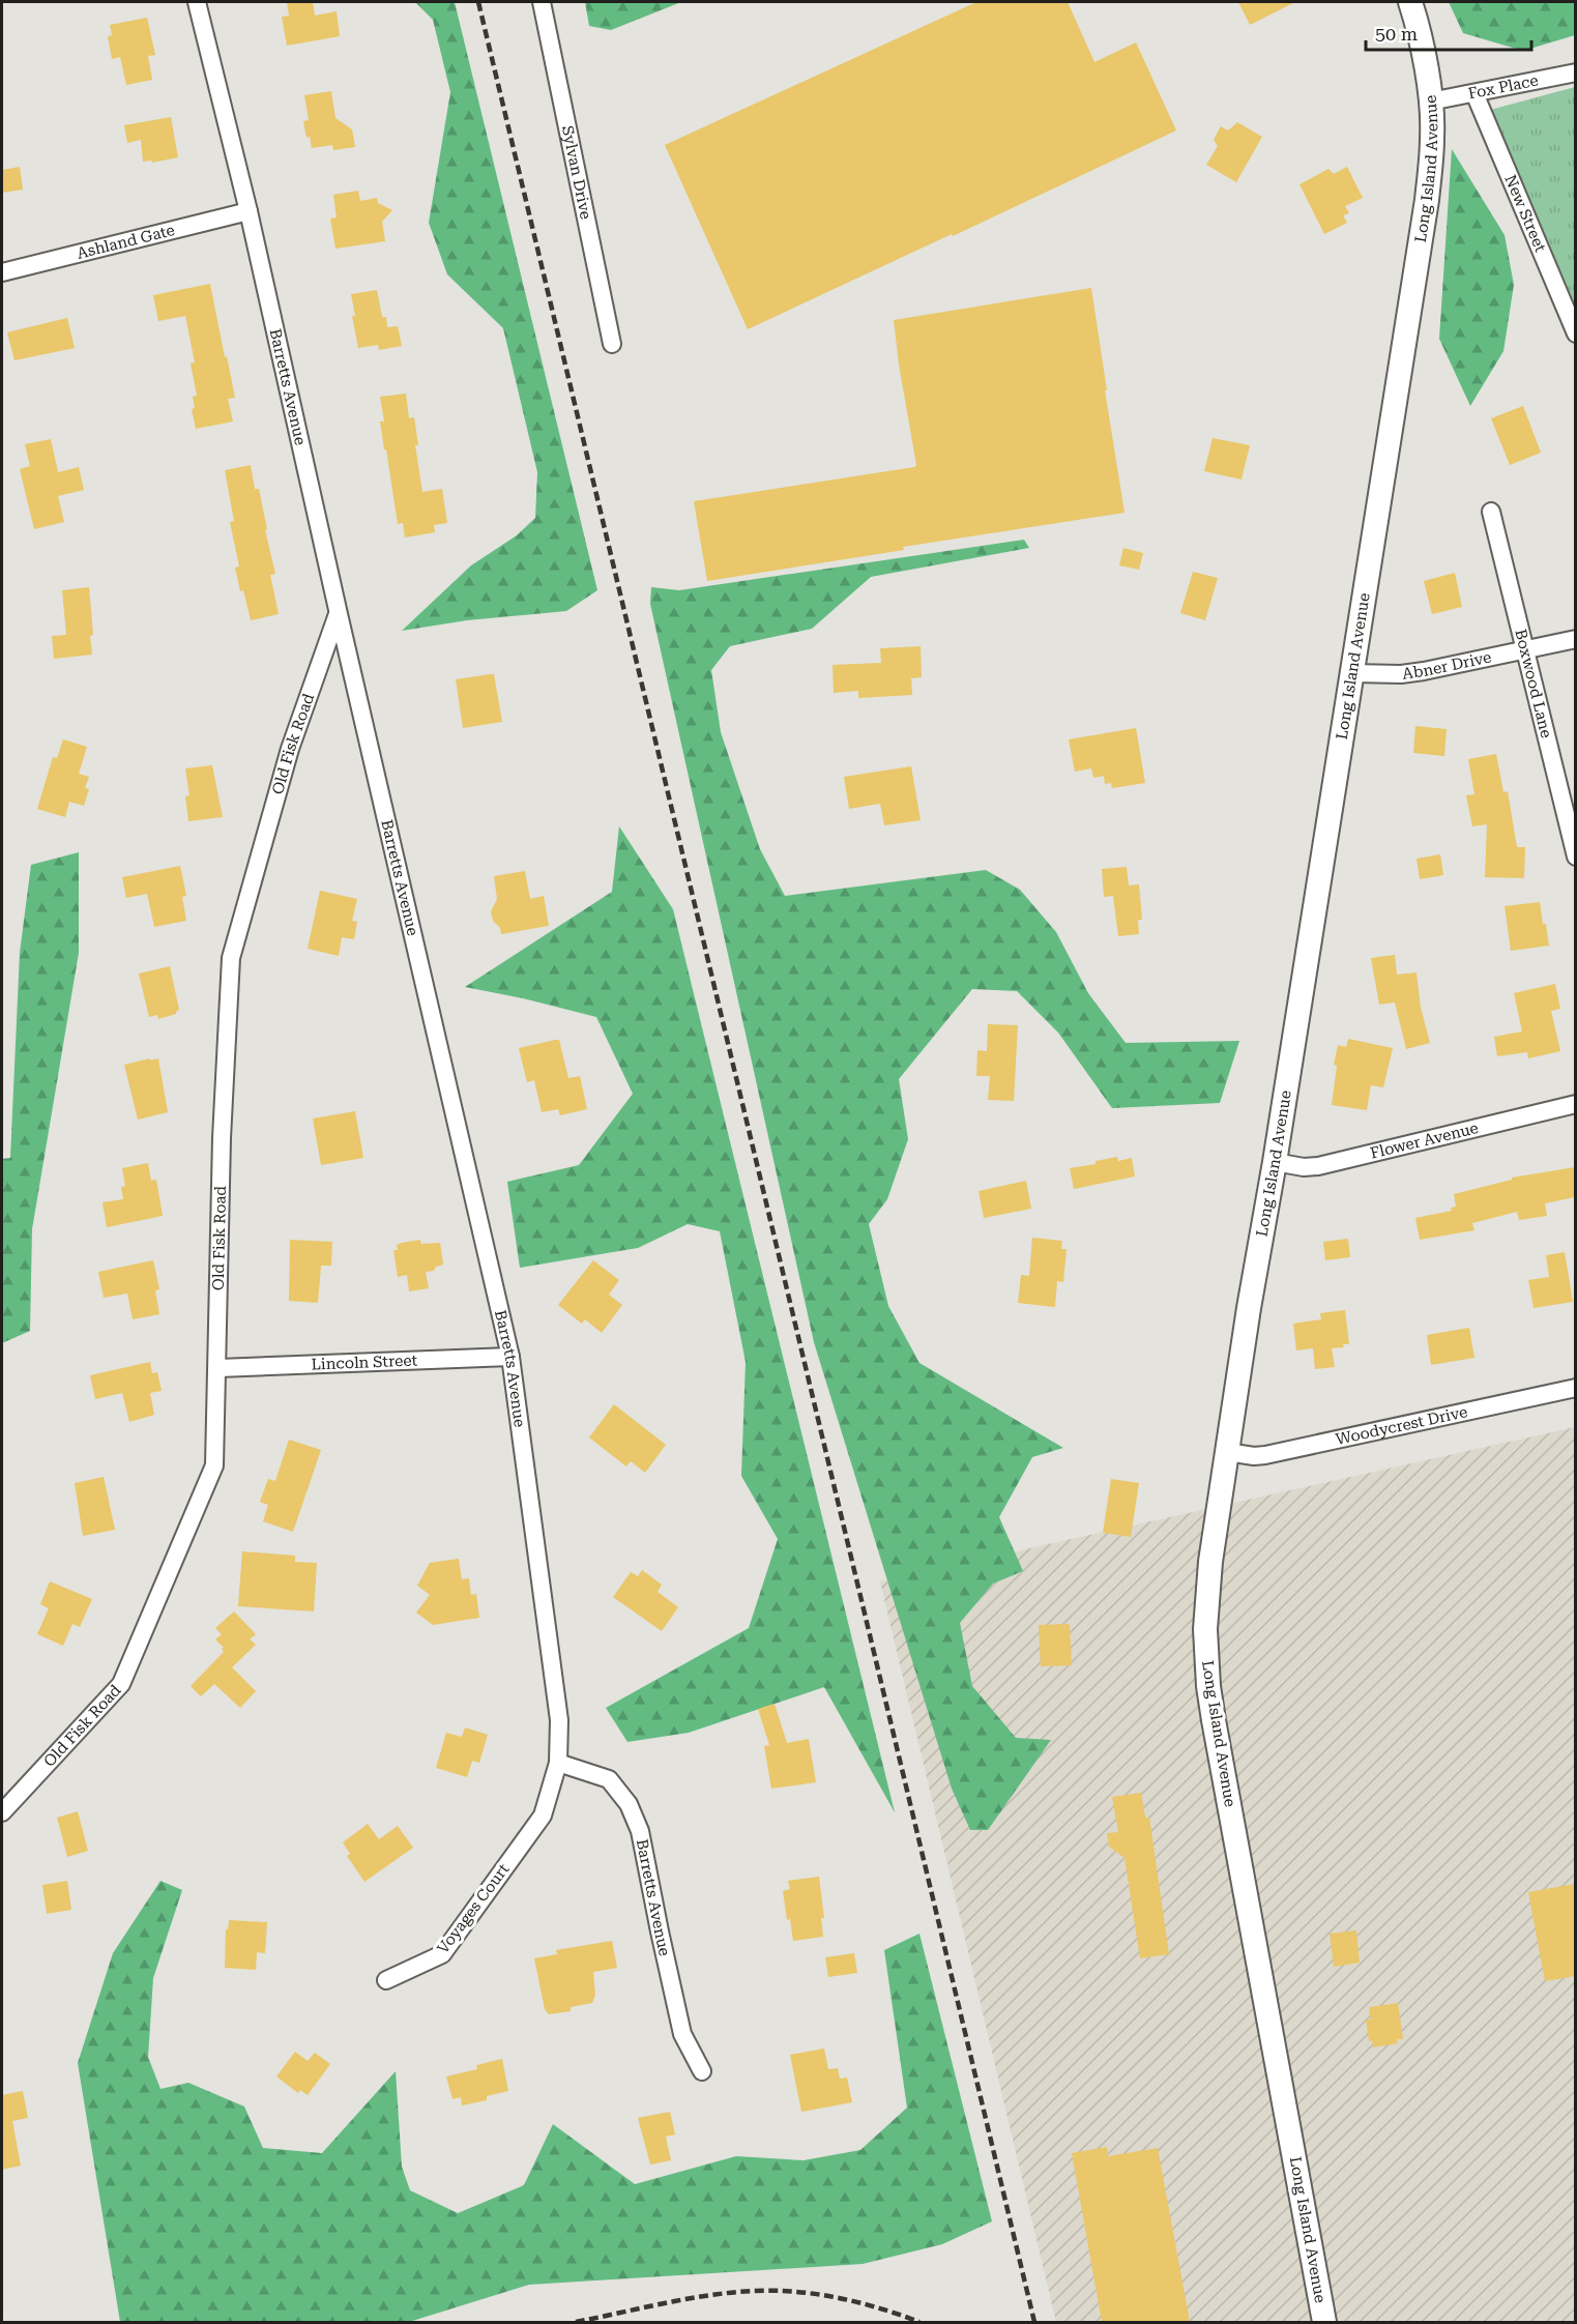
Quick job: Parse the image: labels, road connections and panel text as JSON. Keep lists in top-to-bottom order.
{
  "streets": {
    "street": [
      "Fox Place",
      "Long Island Avenue",
      "Sylvan Drive",
      "New Street",
      "Ashland Gate",
      "Barretts Avenue",
      "Abner Drive",
      "Boxwood Lane",
      "Old Fisk Road",
      "Flower Avenue",
      "Lincoln Street",
      "Woodycrest Drive",
      "Voyages Court"
    ]
  },
  "crossings": [
    ["Fox Place", "Long Island Avenue"],
    ["Fox Place", "New Street"],
    ["Long Island Avenue", "Abner Drive"],
    ["Long Island Avenue", "Flower Avenue"],
    ["Long Island Avenue", "Woodycrest Drive"],
    ["Ashland Gate", "Barretts Avenue"],
    ["Barretts Avenue", "Old Fisk Road"],
    ["Barretts Avenue", "Lincoln Street"],
    ["Barretts Avenue", "Voyages Court"],
    ["Abner Drive", "Boxwood Lane"],
    ["Old Fisk Road", "Lincoln Street"]
  ],
  "scale_bar": "50 m"
}
